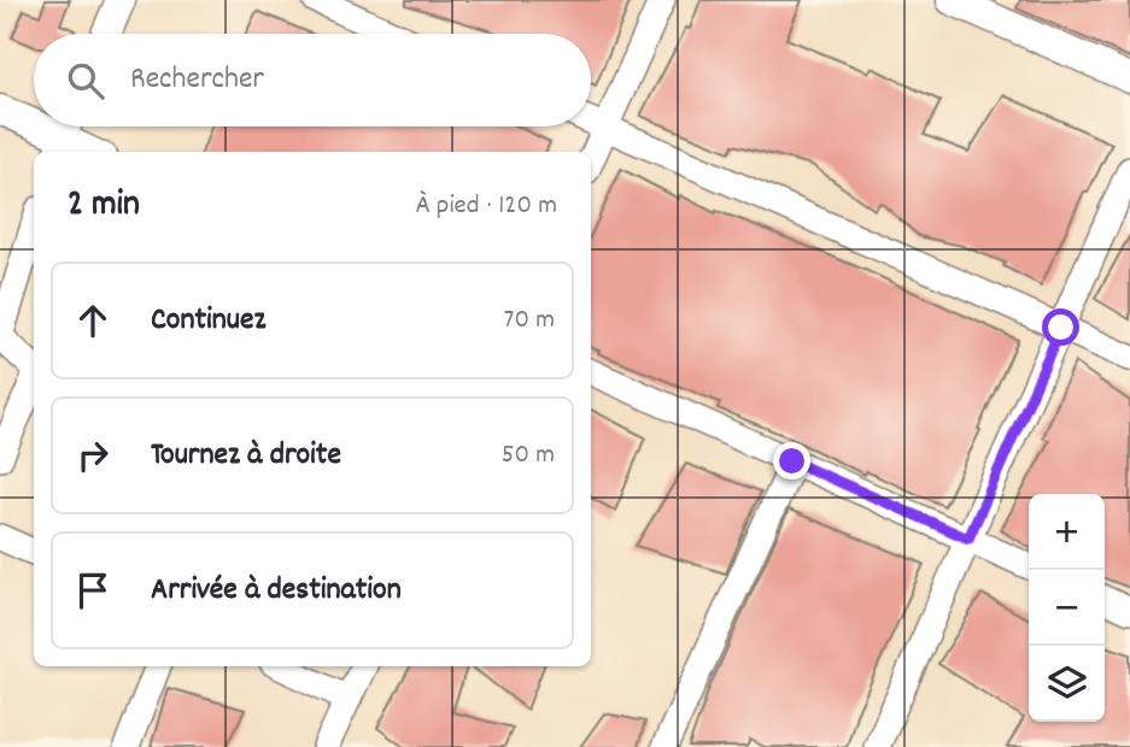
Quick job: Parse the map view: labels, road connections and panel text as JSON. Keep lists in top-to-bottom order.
{
  "page": {
    "search": "Rechercher",
    "heading": ["2 min", "À pied · 120 m"],
    "list": [
      ["Continuez", "70 m"],
      ["Tournez à droite", "50 m"],
      "Arrivée à destination"
    ],
    "map_buttons": ["+", "−"]
  }
}
